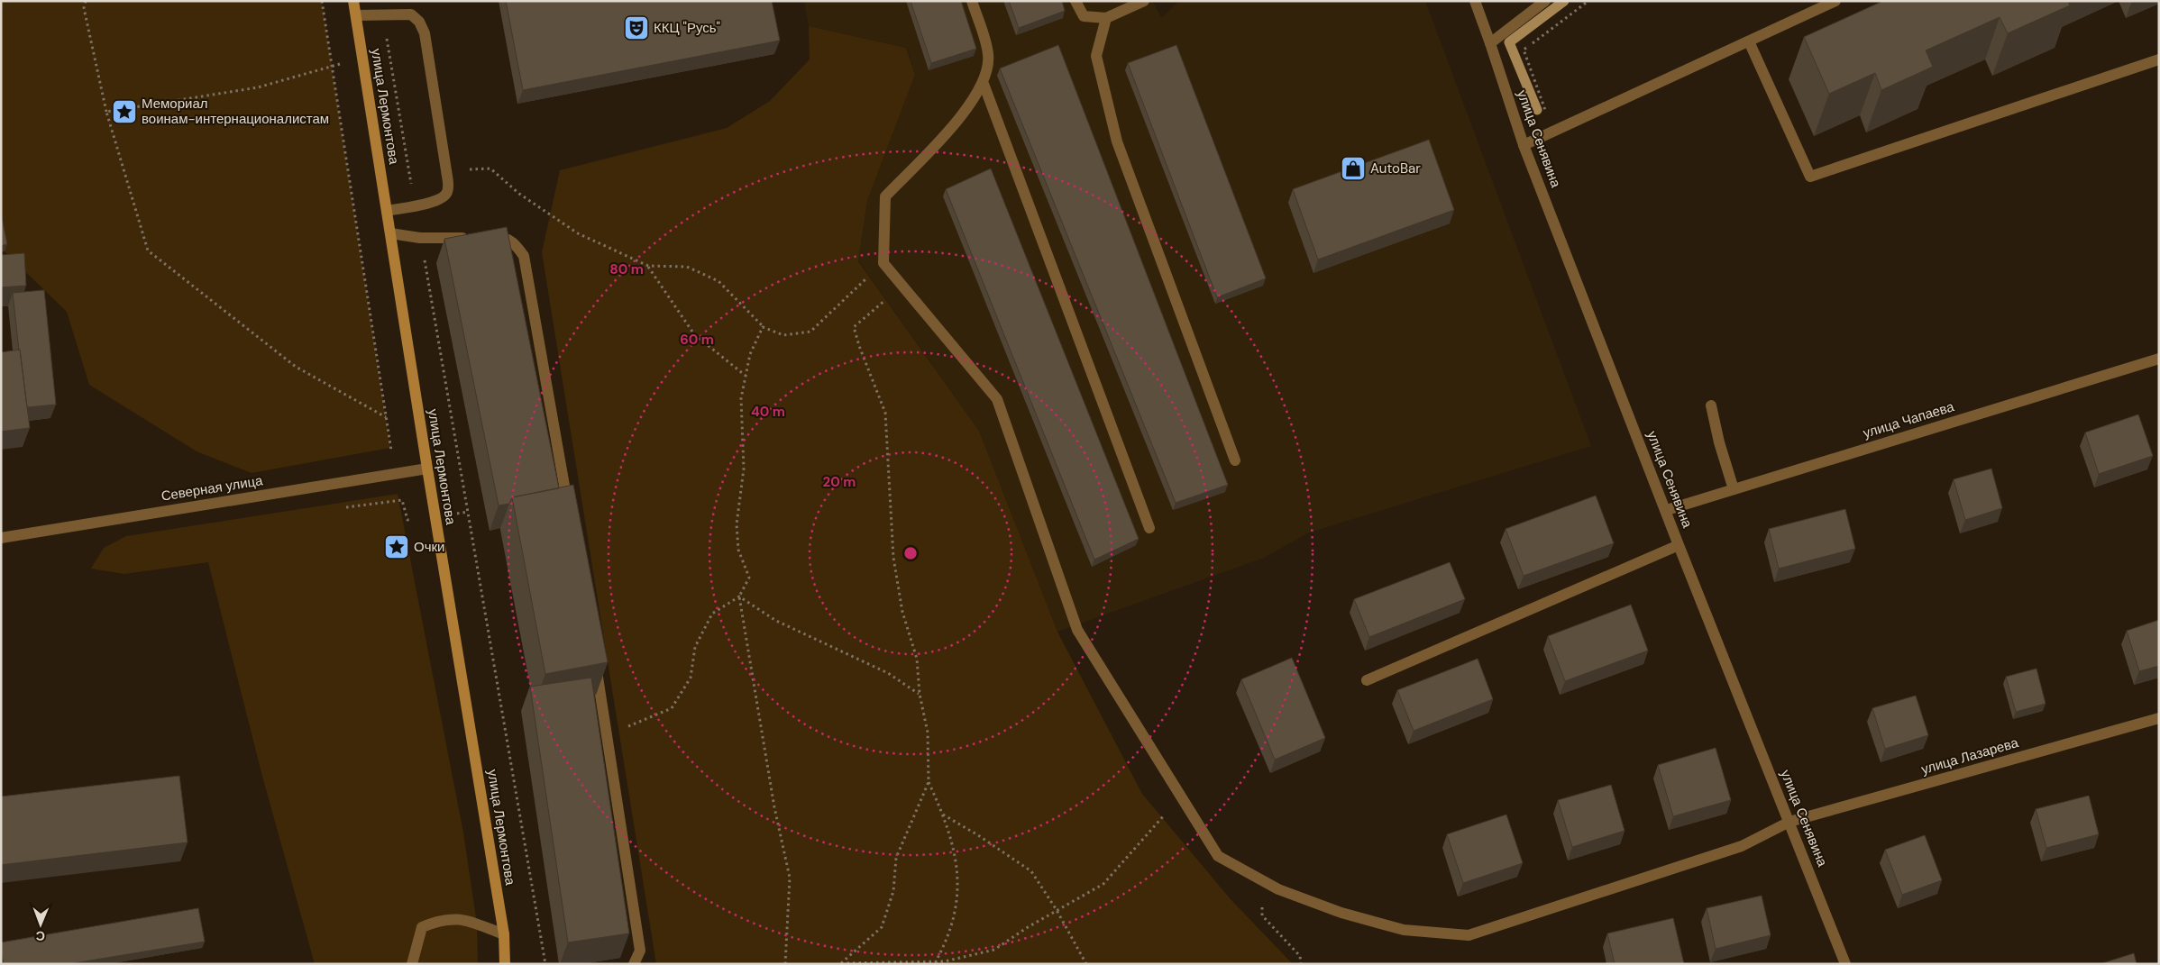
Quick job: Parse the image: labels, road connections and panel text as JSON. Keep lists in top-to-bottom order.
{
  "streets": {
    "main road": ["улица Лермонтова"],
    "street": [
      "улица Сенявина",
      "улица Чапаева",
      "Северная улица",
      "улица Лазарева"
    ]
  },
  "crossings": [
    ["улица Лермонтова", "Северная улица"],
    ["улица Сенявина", "улица Чапаева"],
    ["улица Сенявина", "улица Лазарева"]
  ],
  "places": {
    "theatre": ["ККЦ \"Русь\""],
    "place": ["Мемориал воинам-интернационалистам", "Очки"],
    "shop": ["AutoBar"]
  },
  "north": "bottom",
  "rings": [
    "80 m",
    "60 m",
    "40 m",
    "20 m"
  ]
}
